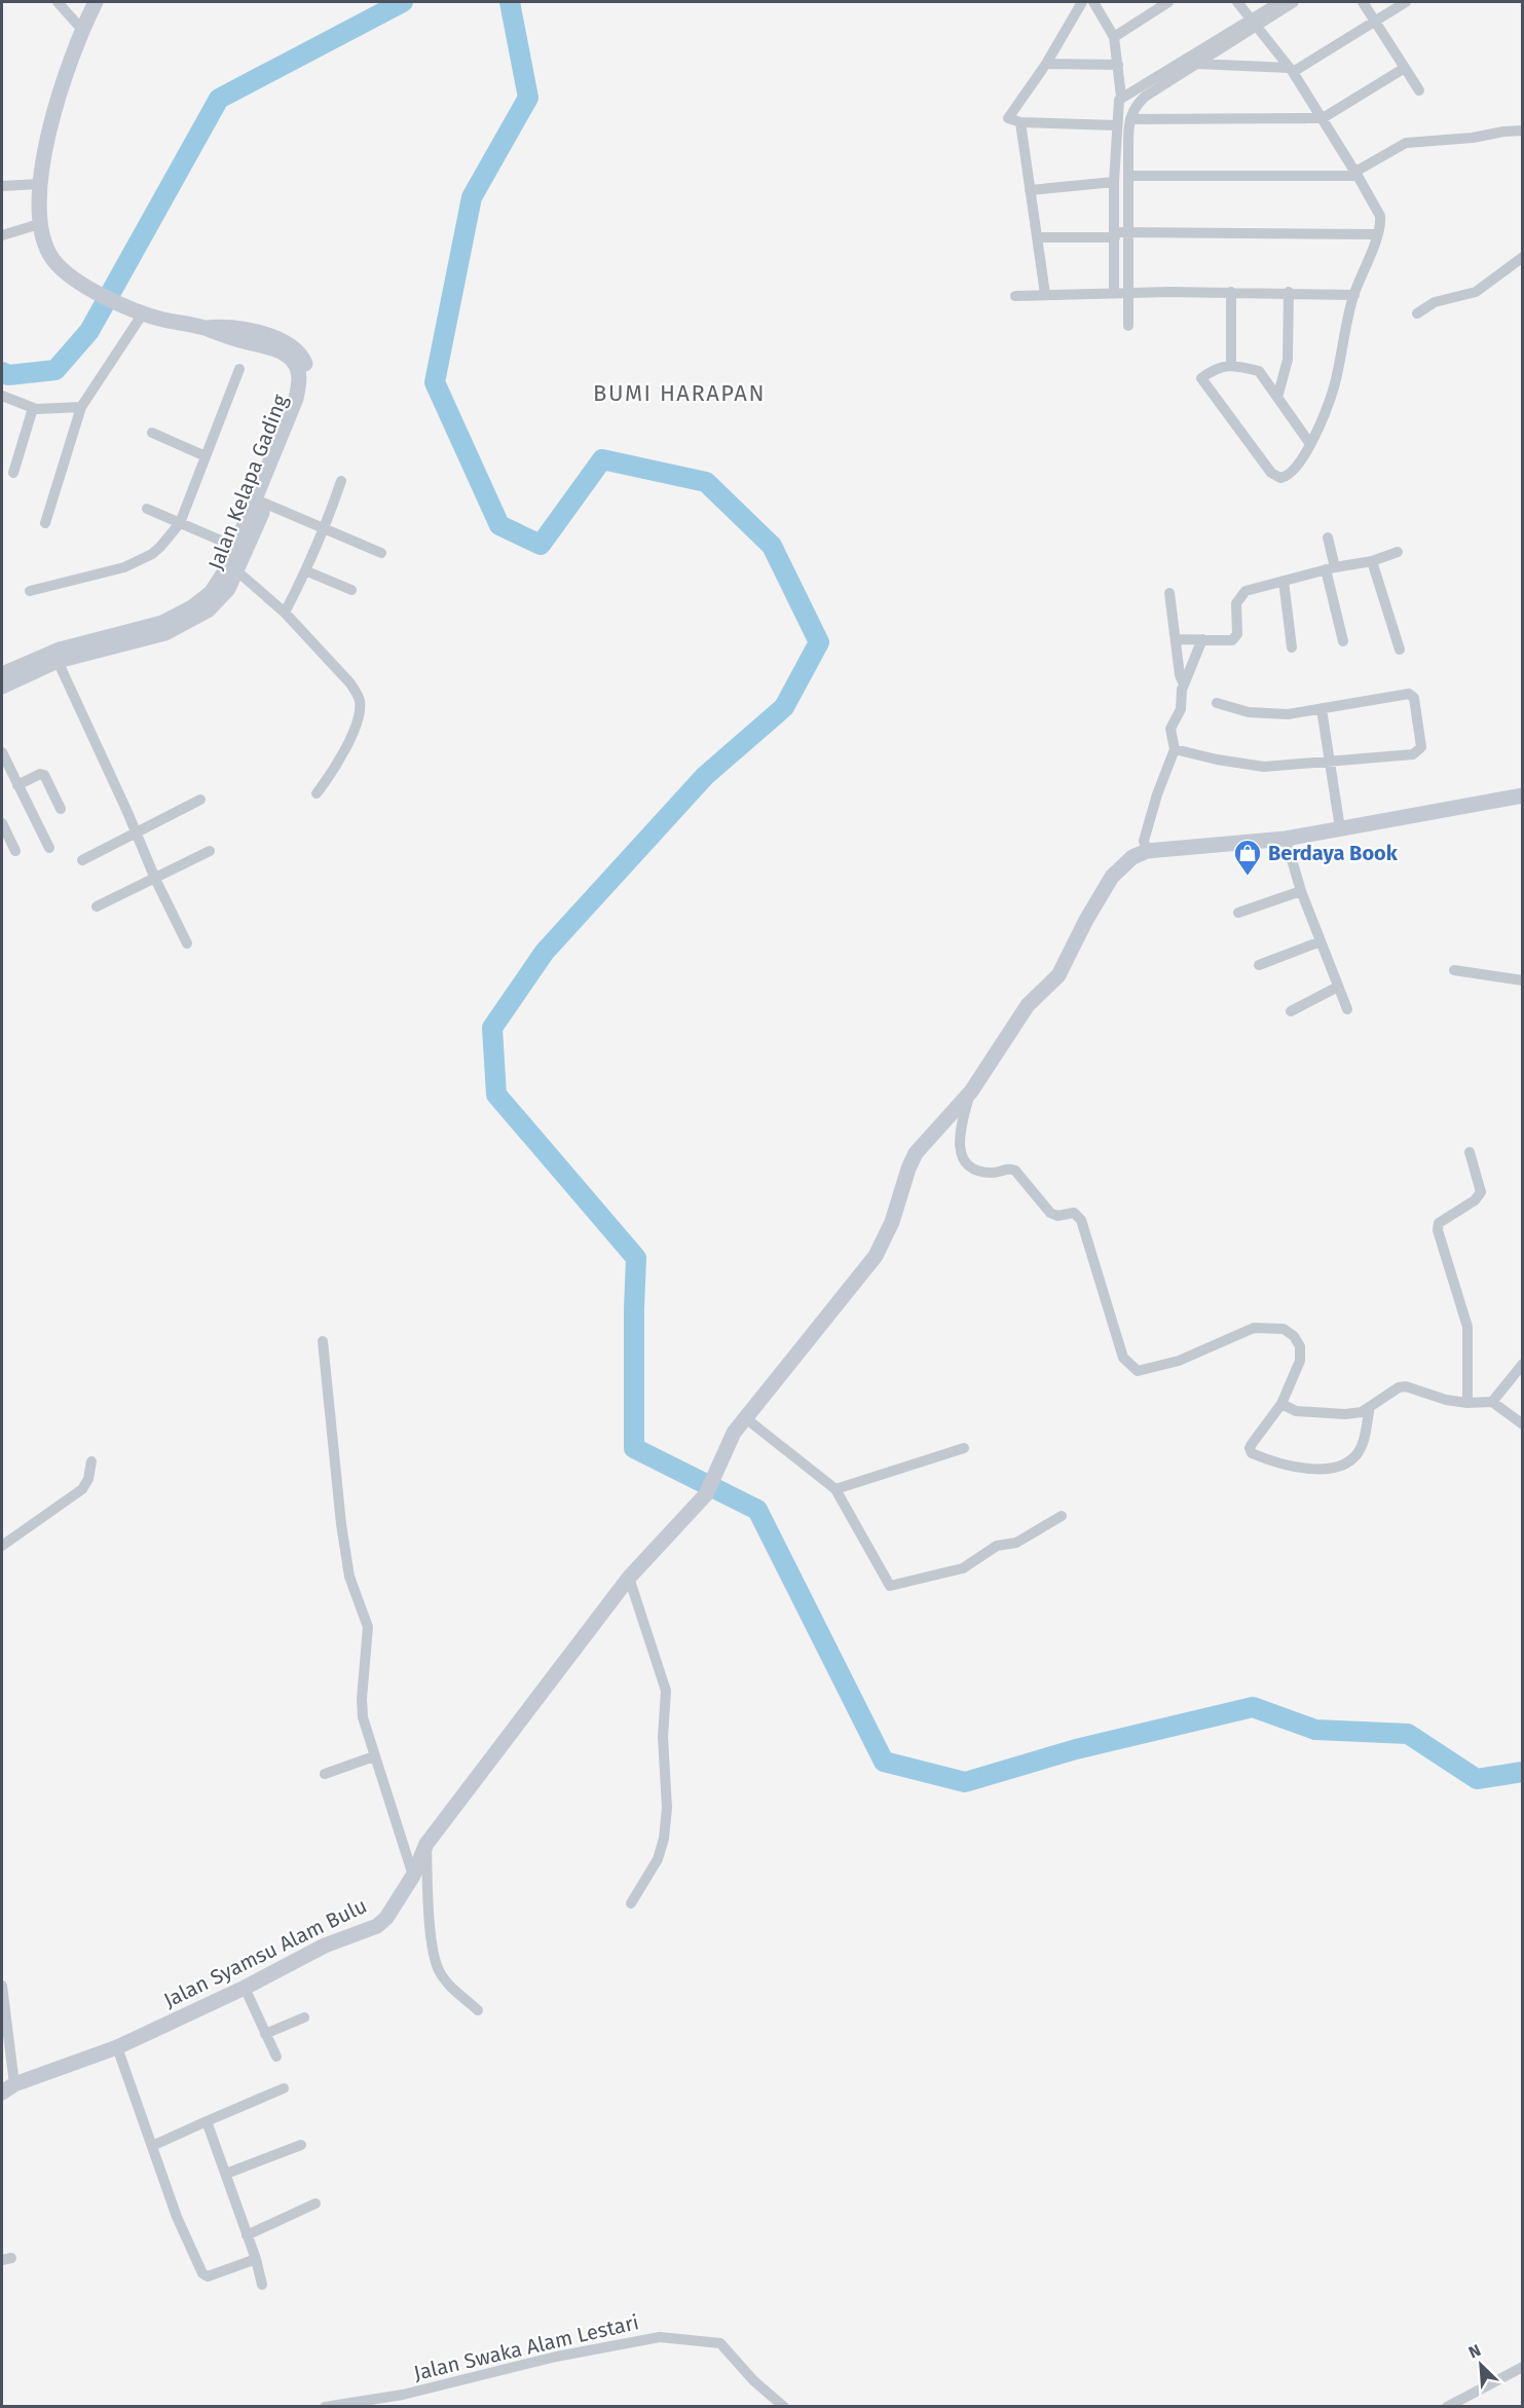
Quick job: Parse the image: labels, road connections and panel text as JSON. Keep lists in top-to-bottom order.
{
  "streets": {
    "street": ["Jalan Kelapa Gading", "Jalan Syamsu Alam Bulu", "Jalan Swaka Alam Lestari"]
  },
  "districts": ["BUMI HARAPAN"],
  "places": {
    "shop": ["Berdaya Book"]
  },
  "north": "top left"
}
